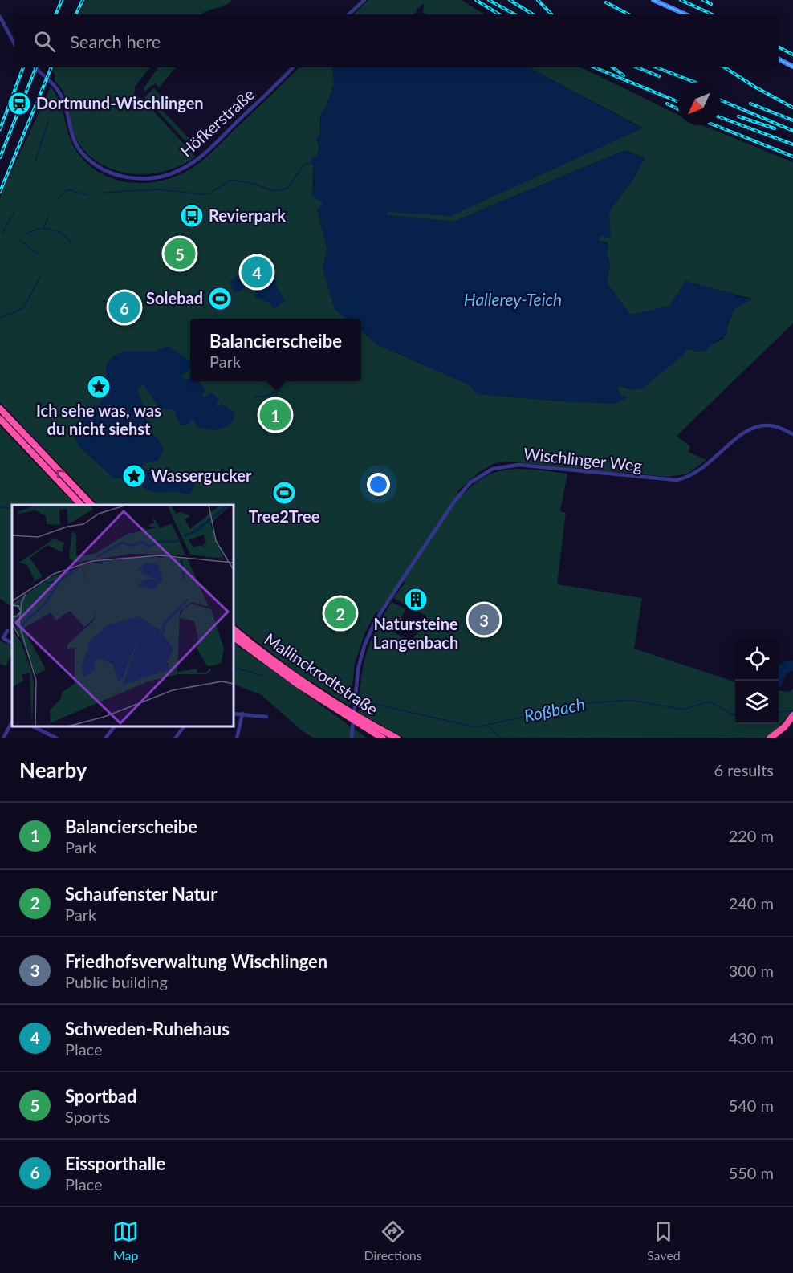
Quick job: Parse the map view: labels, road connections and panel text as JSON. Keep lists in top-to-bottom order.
{
  "streets": {
    "highway": ["Mallinckrodtstraße"],
    "street": ["Höfkerstraße", "Wischlinger Weg"]
  },
  "water": ["Hallerey-Teich", "Roßbach"],
  "places": {
    "station": ["Dortmund-Wischlingen"],
    "bus stop": ["Revierpark"],
    "sports": ["Solebad", "Tree2Tree"],
    "place": ["Ich sehe was, was du nicht siehst", "Wassergucker"],
    "building": ["Natursteine Langenbach"]
  },
  "north": "bottom left",
  "page": {
    "search": "Search here",
    "pins": [
      "5",
      "4",
      "6",
      "1",
      "2",
      "3"
    ],
    "popup": ["Balancierscheibe", "Park"],
    "heading": ["Nearby", "6 results"],
    "list": [
      {
        "mark": "1",
        "name": "Balancierscheibe",
        "note": "Park",
        "value": "220 m"
      },
      {
        "mark": "2",
        "name": "Schaufenster Natur",
        "note": "Park",
        "value": "240 m"
      },
      {
        "mark": "3",
        "name": "Friedhofsverwaltung Wischlingen",
        "note": "Public building",
        "value": "300 m"
      },
      {
        "mark": "4",
        "name": "Schweden-Ruhehaus",
        "note": "Place",
        "value": "430 m"
      },
      {
        "mark": "5",
        "name": "Sportbad",
        "note": "Sports",
        "value": "540 m"
      },
      {
        "mark": "6",
        "name": "Eissporthalle",
        "note": "Place",
        "value": "550 m"
      }
    ],
    "nav": ["Map", "Directions", "Saved"]
  }
}
